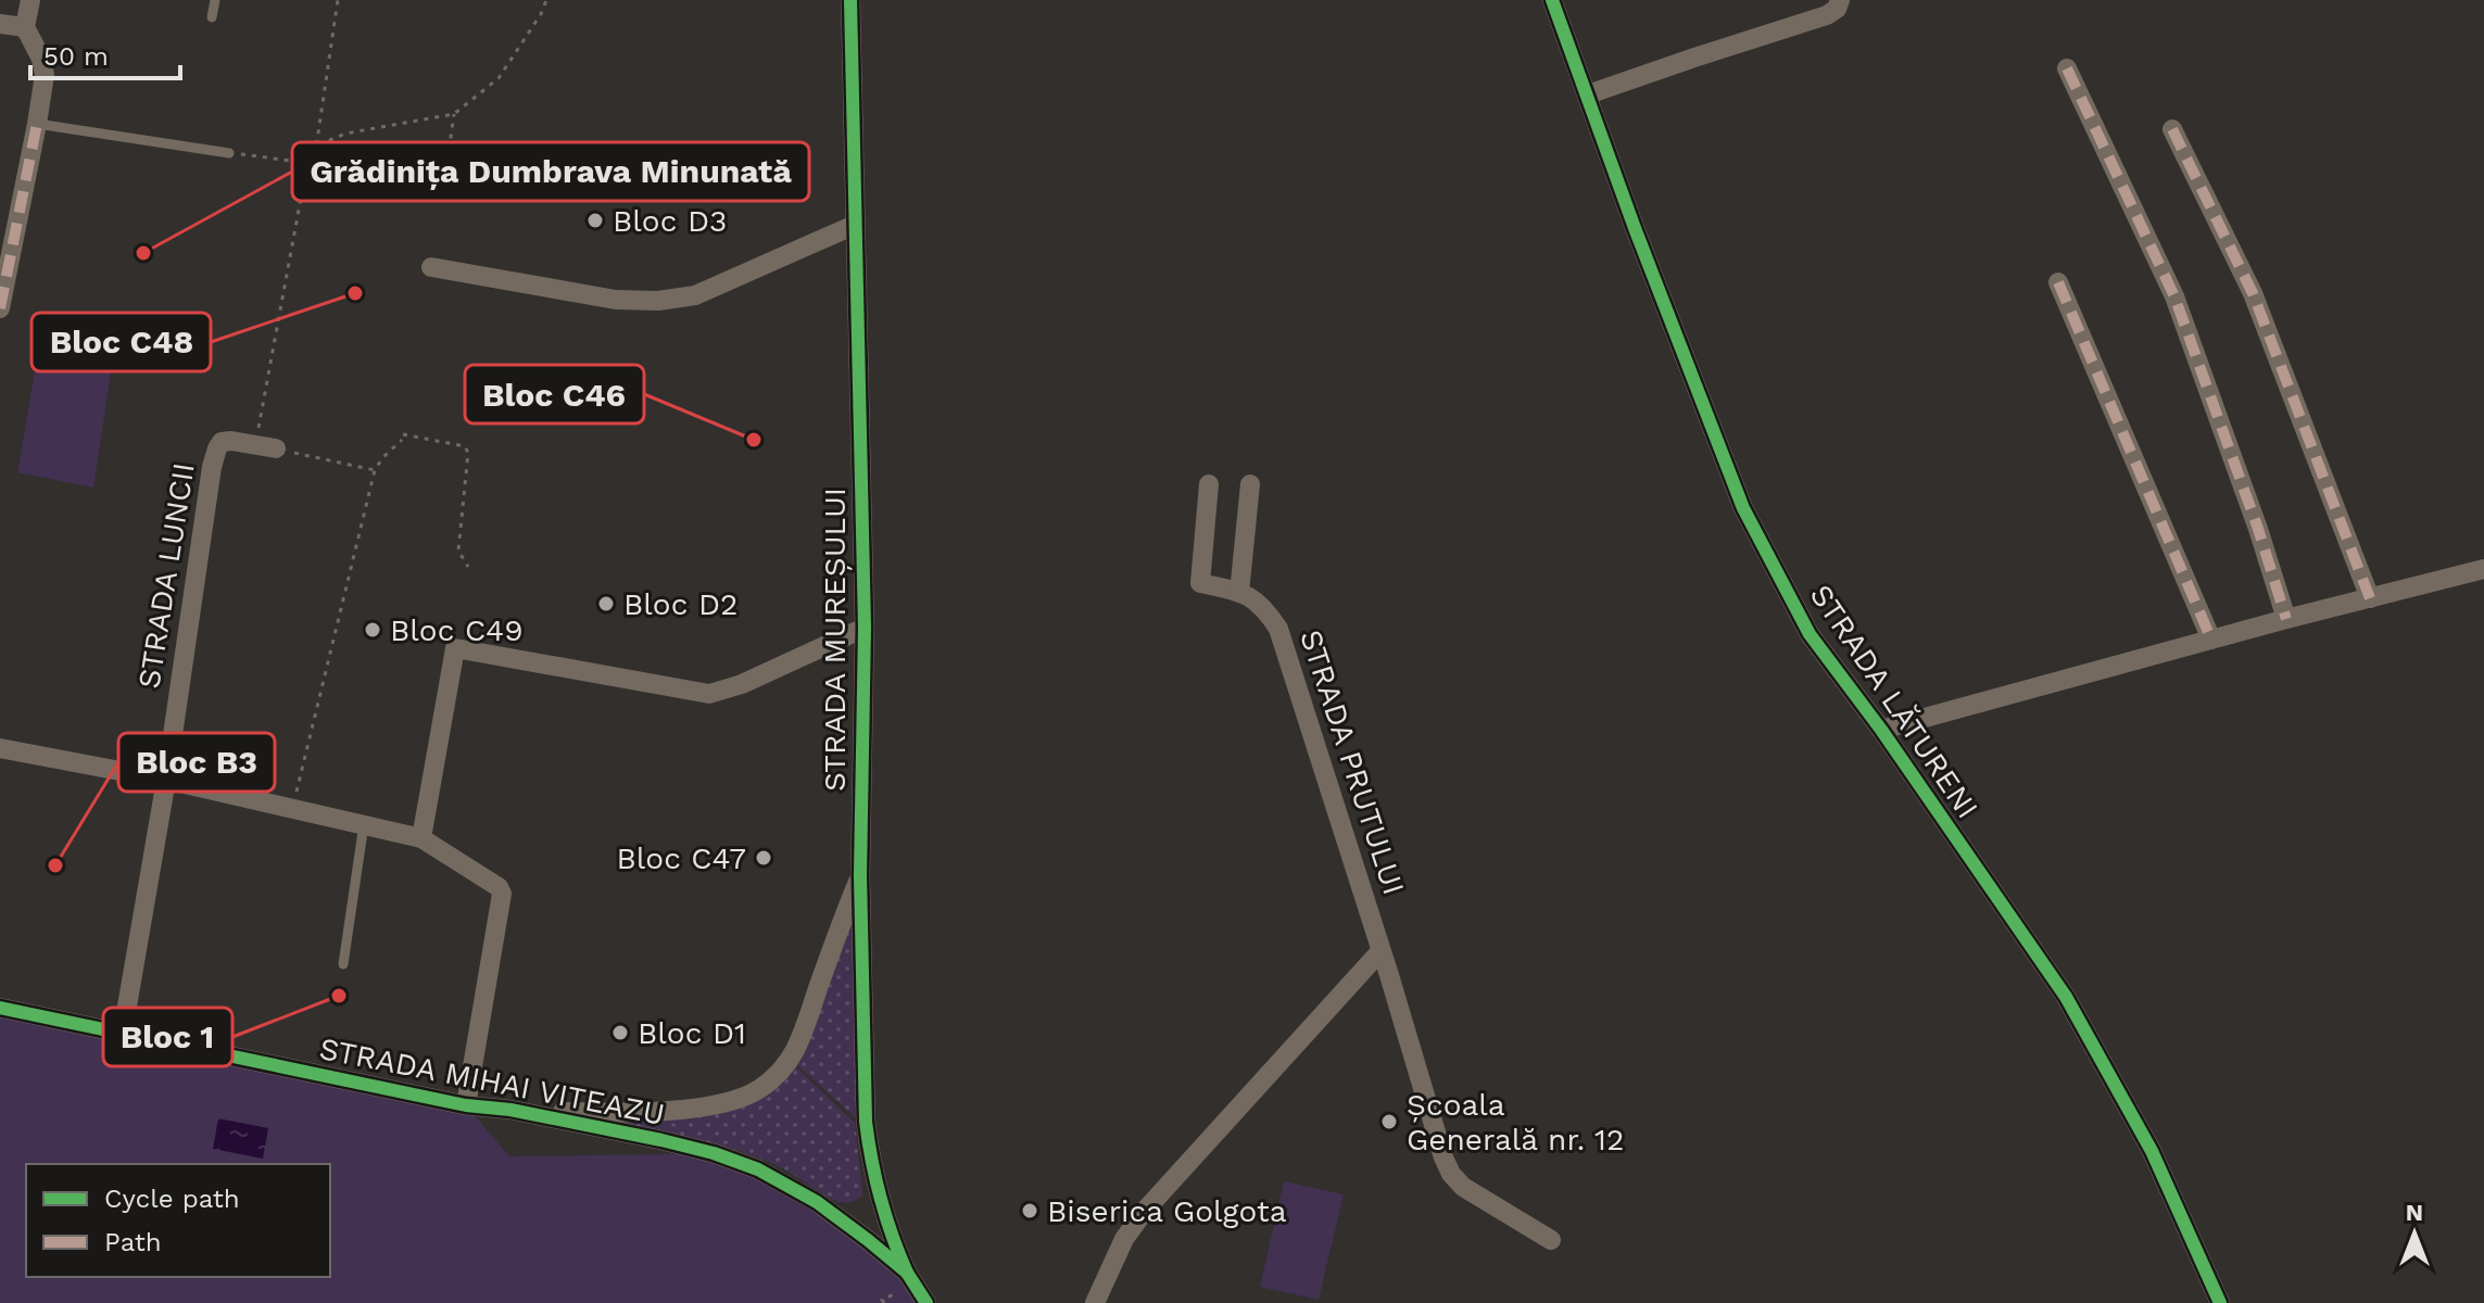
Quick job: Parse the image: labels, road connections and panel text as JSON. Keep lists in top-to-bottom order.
{
  "streets": {
    "street": [
      "STRADA LUNCII",
      "STRADA MUREȘULUI",
      "STRADA LĂTURENI",
      "STRADA PRUTULUI",
      "STRADA MIHAI VITEAZU"
    ]
  },
  "crossings": [
    ["STRADA LUNCII", "STRADA MIHAI VITEAZU"],
    ["STRADA MUREȘULUI", "STRADA MIHAI VITEAZU"]
  ],
  "places": [
    "Bloc D3",
    "Grădinița Dumbrava Minunată",
    "Bloc C48",
    "Bloc C46",
    "Bloc D2",
    "Bloc C49",
    "Bloc C47",
    "Bloc B3",
    "Bloc 1",
    "Bloc D1",
    "Școala Generală nr. 12",
    "Biserica Golgota"
  ],
  "legend": ["Cycle path", "Path"],
  "scale_bar": "50 m",
  "north": "top"
}
